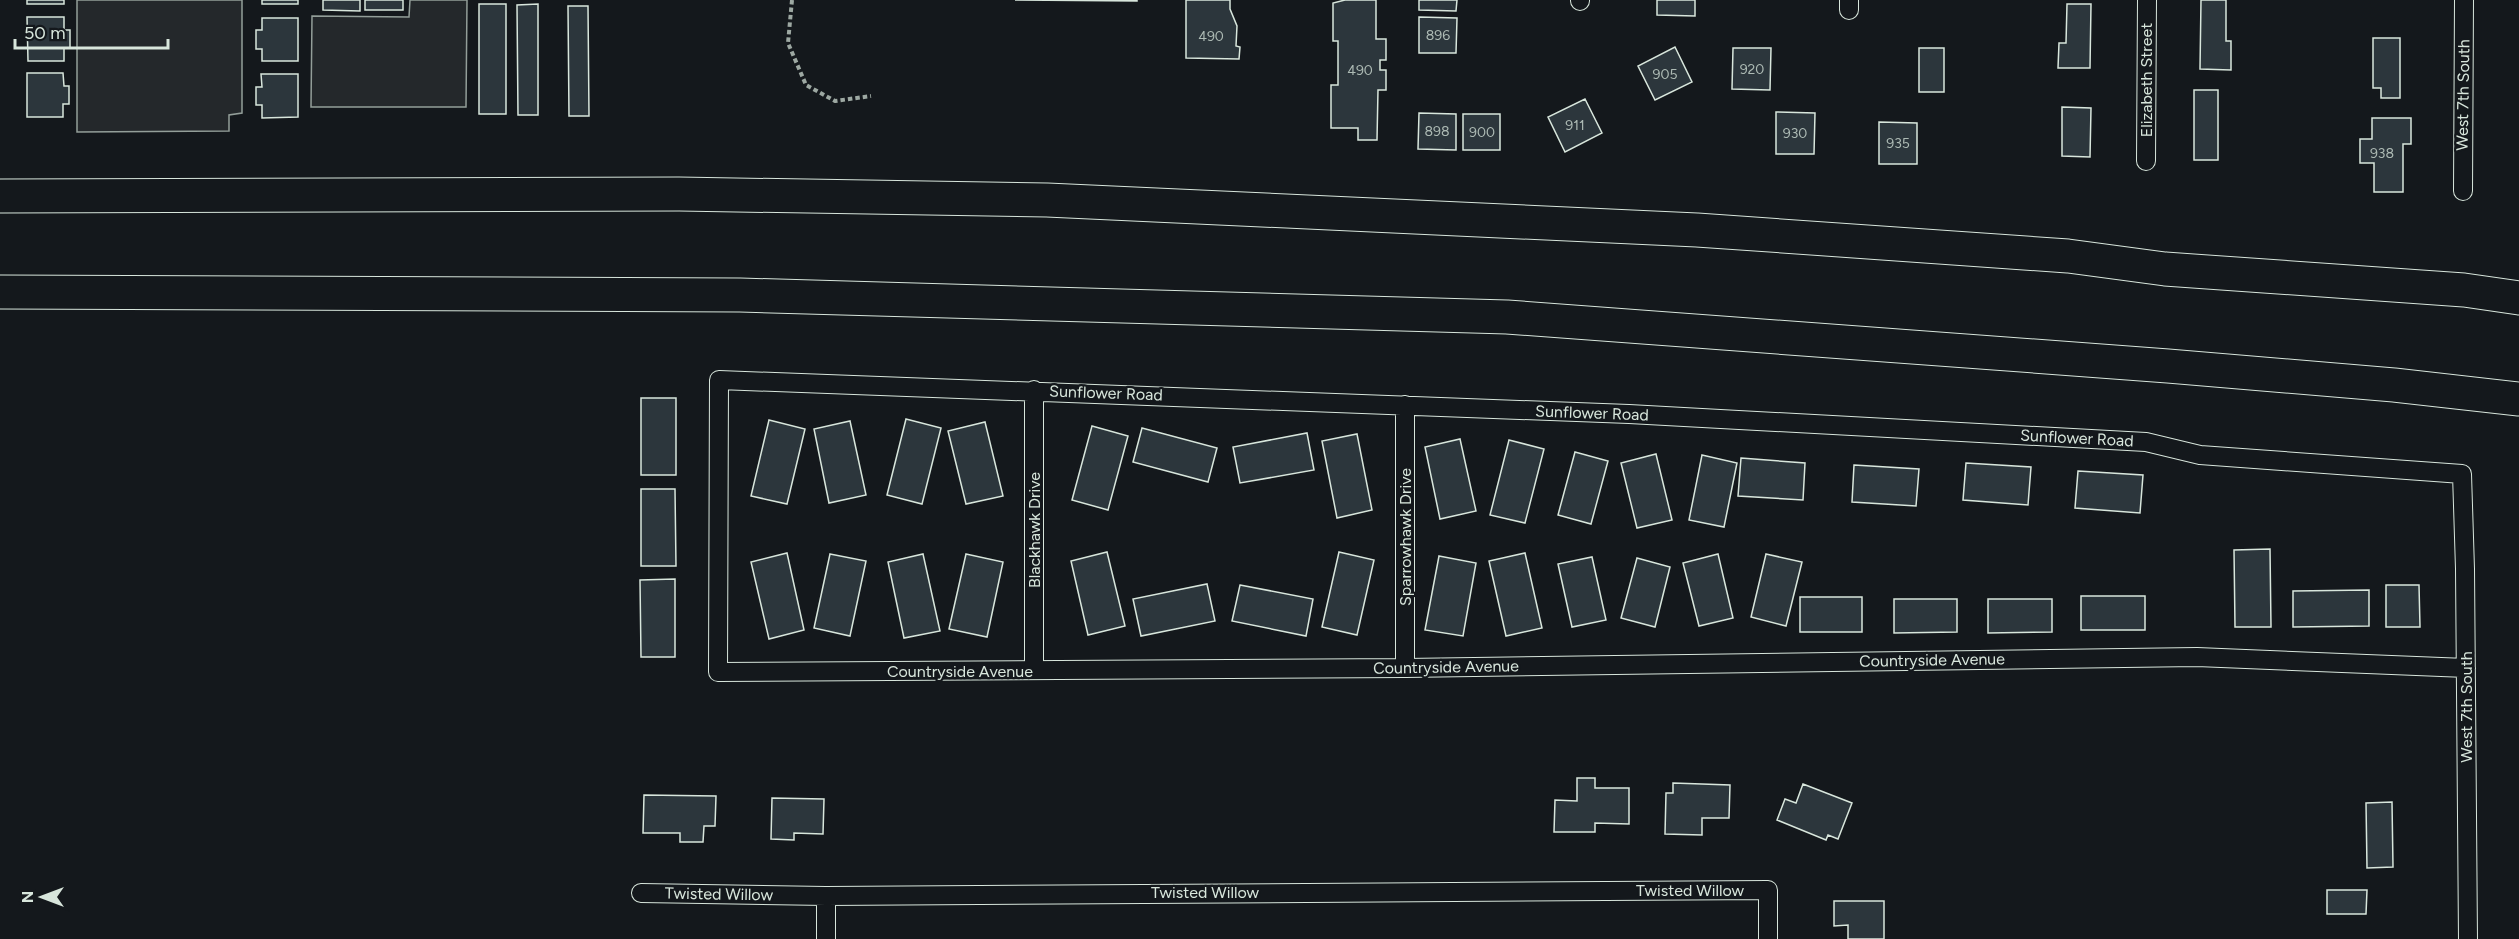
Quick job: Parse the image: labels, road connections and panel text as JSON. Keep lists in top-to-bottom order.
{
  "streets": {
    "street": [
      "Elizabeth Street",
      "West 7th South",
      "Sunflower Road",
      "Blackhawk Drive",
      "Sparrowhawk Drive",
      "Countryside Avenue",
      "Twisted Willow"
    ]
  },
  "crossings": [
    ["West 7th South", "Sunflower Road"],
    ["West 7th South", "Countryside Avenue"],
    ["Sunflower Road", "Blackhawk Drive"],
    ["Sunflower Road", "Sparrowhawk Drive"],
    ["Sunflower Road", "Countryside Avenue"],
    ["Blackhawk Drive", "Countryside Avenue"],
    ["Sparrowhawk Drive", "Countryside Avenue"]
  ],
  "house_numbers": [
    "896",
    "490",
    "920",
    "490",
    "905",
    "911",
    "898",
    "900",
    "930",
    "935",
    "938"
  ],
  "scale_bar": "50 m",
  "north": "left"
}
